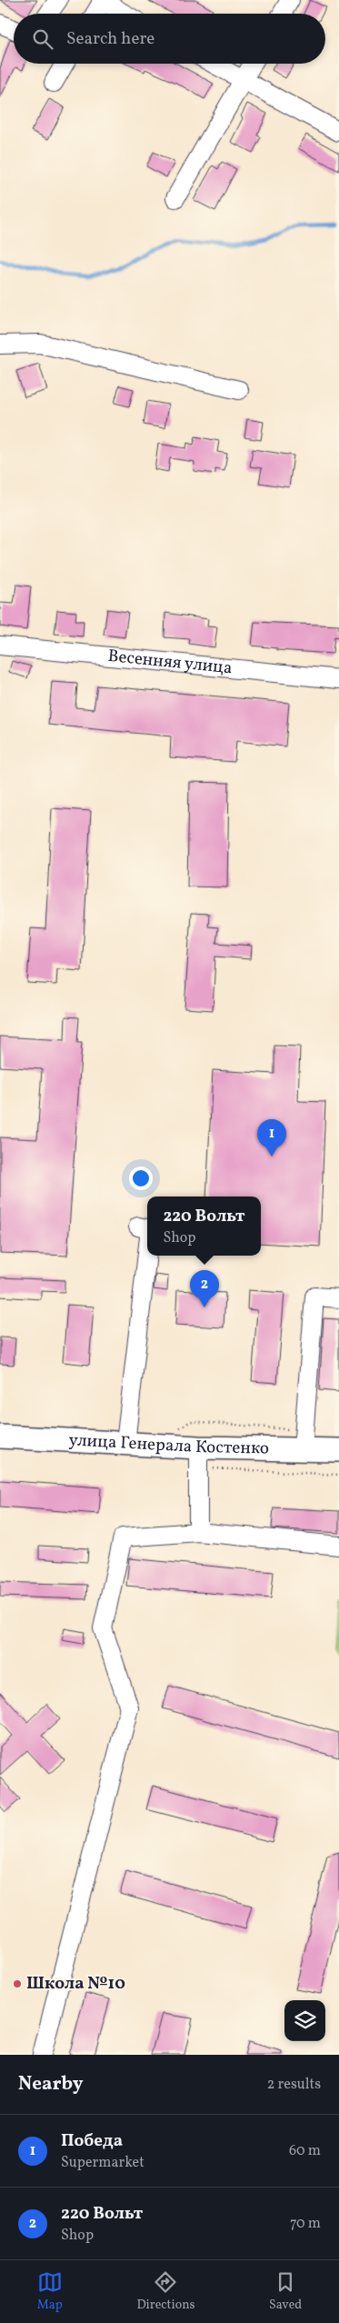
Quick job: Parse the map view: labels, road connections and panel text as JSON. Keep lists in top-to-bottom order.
{
  "streets": {
    "main road": ["улица Генерала Костенко"],
    "street": ["Весенняя улица"]
  },
  "places": ["Школа №10"],
  "page": {
    "search": "Search here",
    "pins": ["1", "2"],
    "popup": ["220 Вольт", "Shop"],
    "heading": ["Nearby", "2 results"],
    "list": [
      {
        "mark": "1",
        "name": "Победа",
        "note": "Supermarket",
        "value": "60 m"
      },
      {
        "mark": "2",
        "name": "220 Вольт",
        "note": "Shop",
        "value": "70 m"
      }
    ],
    "nav": ["Map", "Directions", "Saved"]
  }
}
